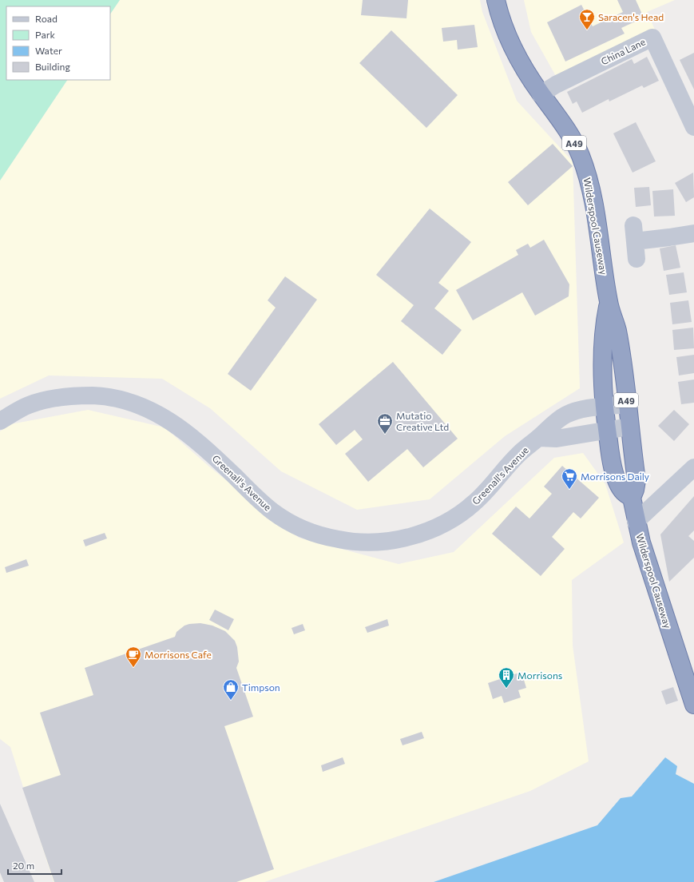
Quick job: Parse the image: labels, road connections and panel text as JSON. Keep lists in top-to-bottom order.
{
  "streets": {
    "highway": ["A49", "Wilderspool Causeway"],
    "street": ["China Lane", "Greenall's Avenue"]
  },
  "crossings": [
    ["China Lane", "Wilderspool Causeway"],
    ["Wilderspool Causeway", "Greenall's Avenue"]
  ],
  "places": {
    "bar": ["Saracen's Head"],
    "office": ["Mutatio Creative Ltd"],
    "supermarket": ["Morrisons Daily"],
    "cafe": ["Morrisons Cafe"],
    "building": ["Morrisons"],
    "shop": ["Timpson"]
  },
  "legend": [
    "Road",
    "Park",
    "Water",
    "Building"
  ],
  "scale_bar": "20 m"
}
